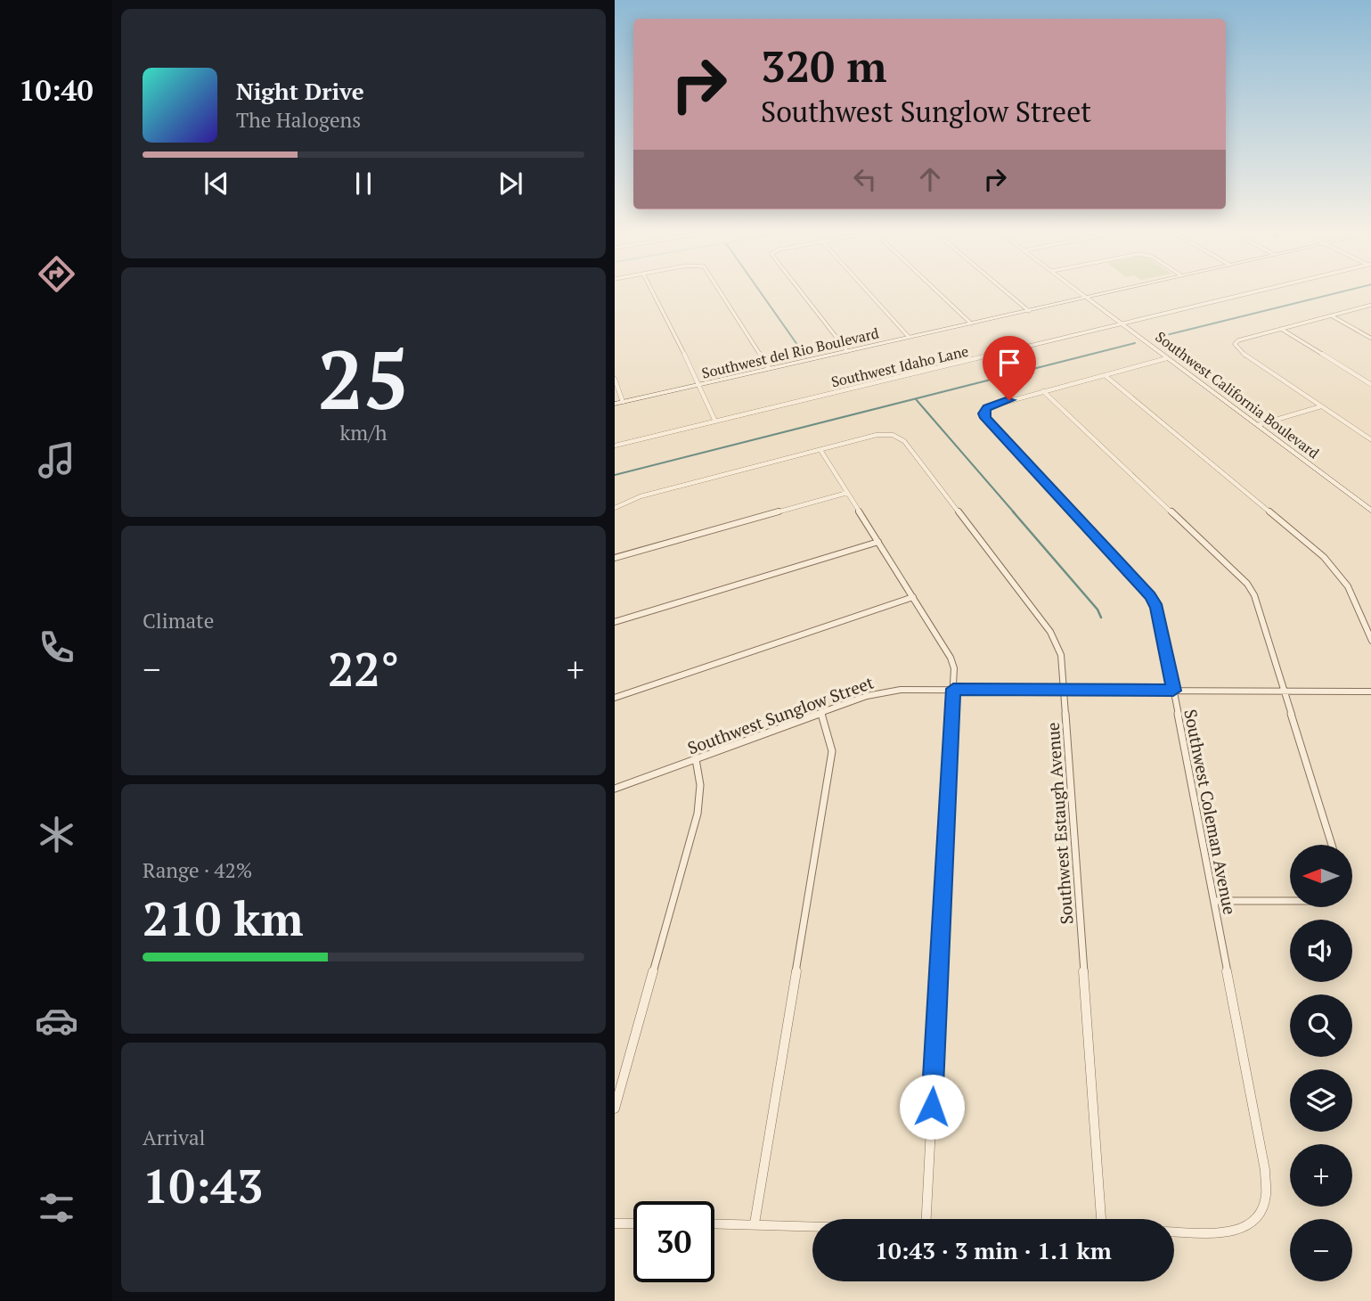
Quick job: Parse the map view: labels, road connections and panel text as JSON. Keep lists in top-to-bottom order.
{
  "streets": {
    "street": [
      "Southwest del Rio Boulevard",
      "Southwest Idaho Lane",
      "Southwest California Boulevard",
      "Southwest Sunglow Street",
      "Southwest Coleman Avenue",
      "Southwest Estaugh Avenue"
    ]
  },
  "crossings": [
    ["Southwest del Rio Boulevard", "Southwest California Boulevard"],
    ["Southwest Idaho Lane", "Southwest California Boulevard"],
    ["Southwest Sunglow Street", "Southwest Coleman Avenue"],
    ["Southwest Sunglow Street", "Southwest Estaugh Avenue"]
  ],
  "north": "left",
  "page": {
    "tabs": "10:40",
    "turn": ["320 m", "Southwest Sunglow Street"],
    "song": ["Night Drive", "The Halogens"],
    "tile": [
      ["25", "km/h"],
      "Climate",
      ["Range · 42%", "210 km"],
      ["Arrival", "10:43"]
    ],
    "heat": ["−", "22°", "+"],
    "map_buttons": ["+", "−"],
    "limit": "30",
    "trip": "10:43 · 3 min · 1.1 km"
  }
}
